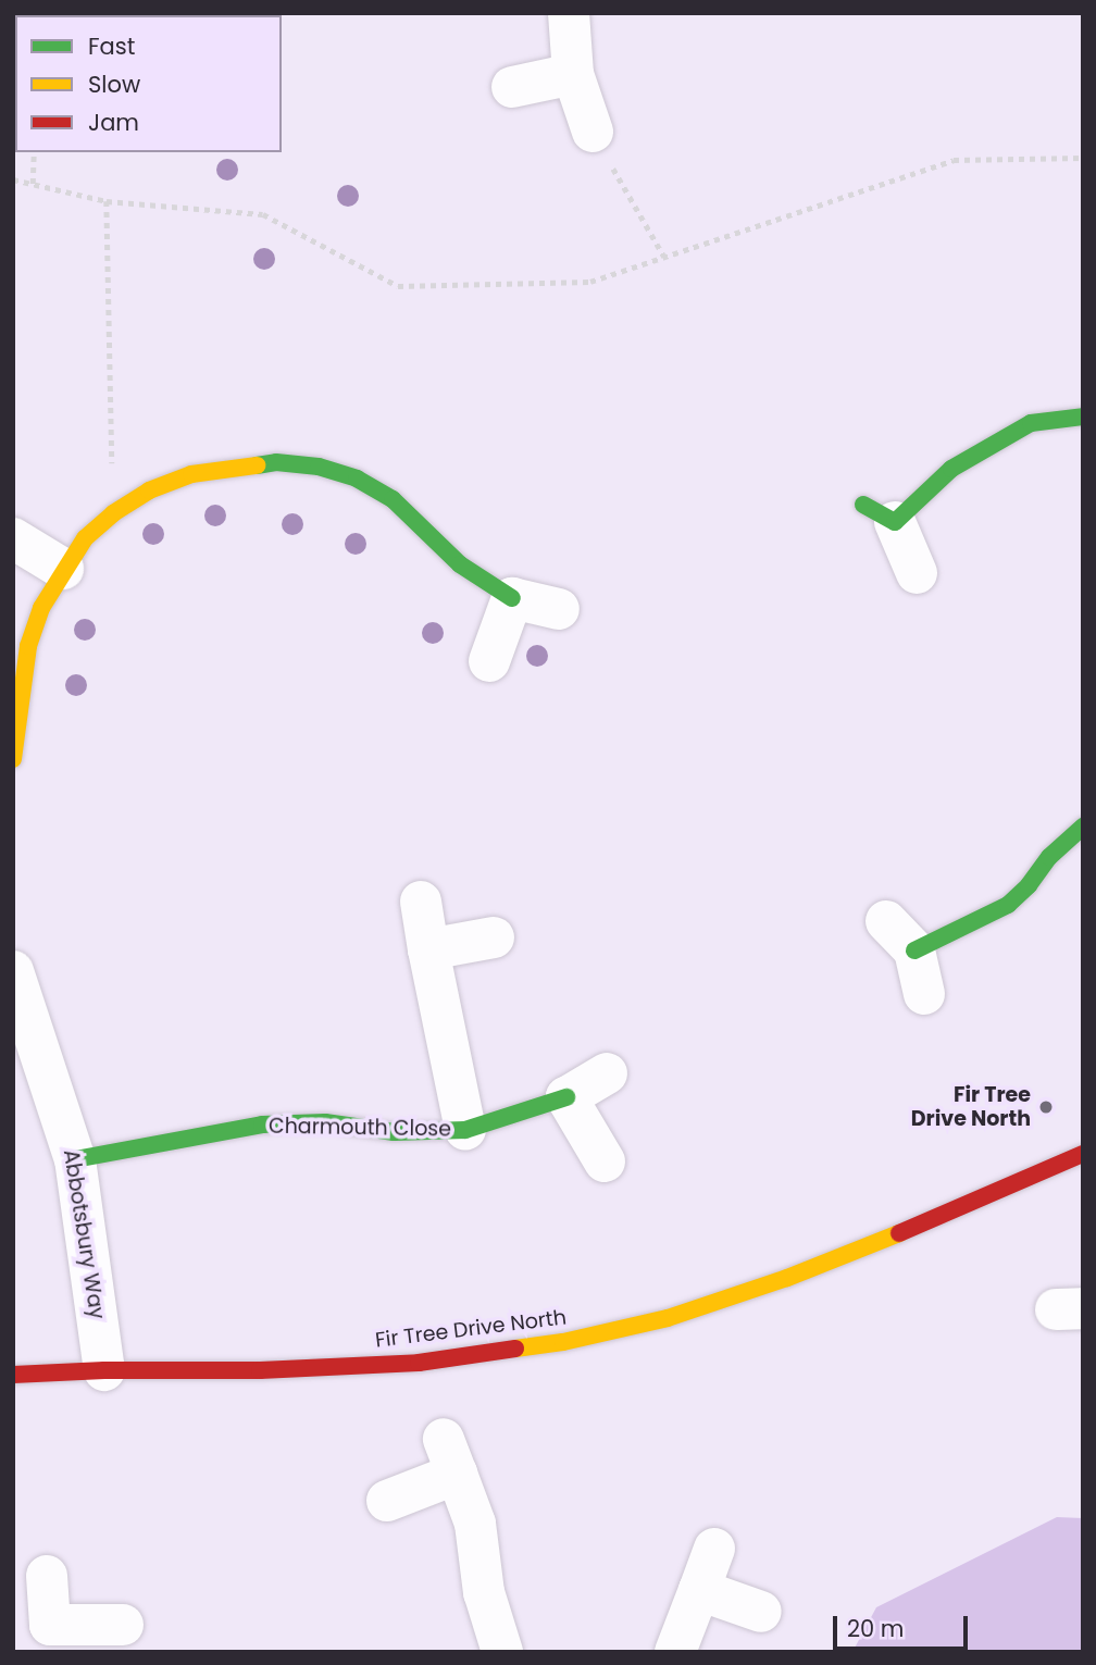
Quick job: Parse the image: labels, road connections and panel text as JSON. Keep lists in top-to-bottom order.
{
  "streets": {
    "street": ["Charmouth Close", "Abbotsbury Way", "Fir Tree Drive North"]
  },
  "crossings": [
    ["Charmouth Close", "Abbotsbury Way"],
    ["Abbotsbury Way", "Fir Tree Drive North"]
  ],
  "places": ["Fir Tree Drive North"],
  "legend": ["Fast", "Slow", "Jam"],
  "scale_bar": "20 m"
}
